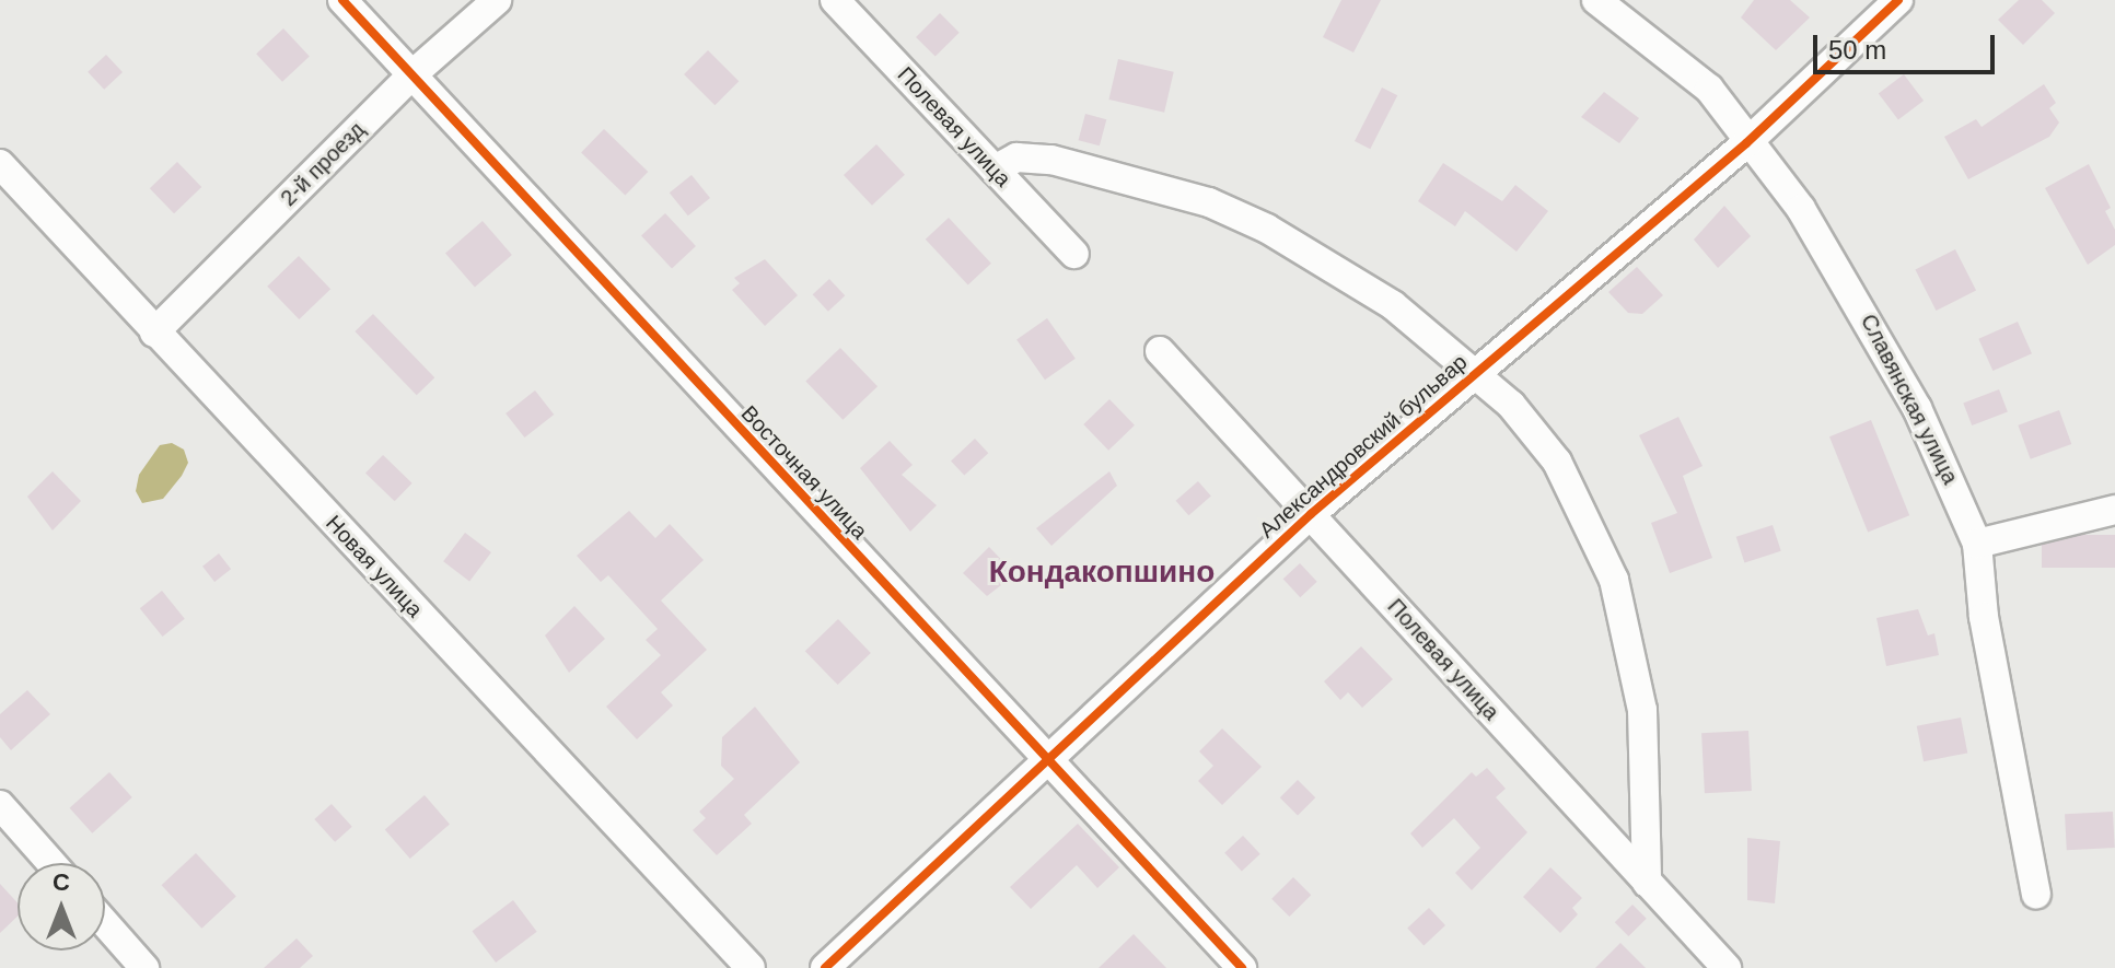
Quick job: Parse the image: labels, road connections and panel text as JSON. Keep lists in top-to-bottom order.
{
  "streets": {
    "street": [
      "Полевая улица",
      "2-й проезд",
      "Славянская улица",
      "Александровский бульвар",
      "Восточная улица",
      "Новая улица"
    ]
  },
  "crossings": [
    ["Полевая улица", "Александровский бульвар"],
    ["2-й проезд", "Восточная улица"],
    ["2-й проезд", "Новая улица"],
    ["Славянская улица", "Александровский бульвар"],
    ["Александровский бульвар", "Восточная улица"]
  ],
  "districts": ["Кондакопшино"],
  "scale_bar": "50 m",
  "north": "top"
}
